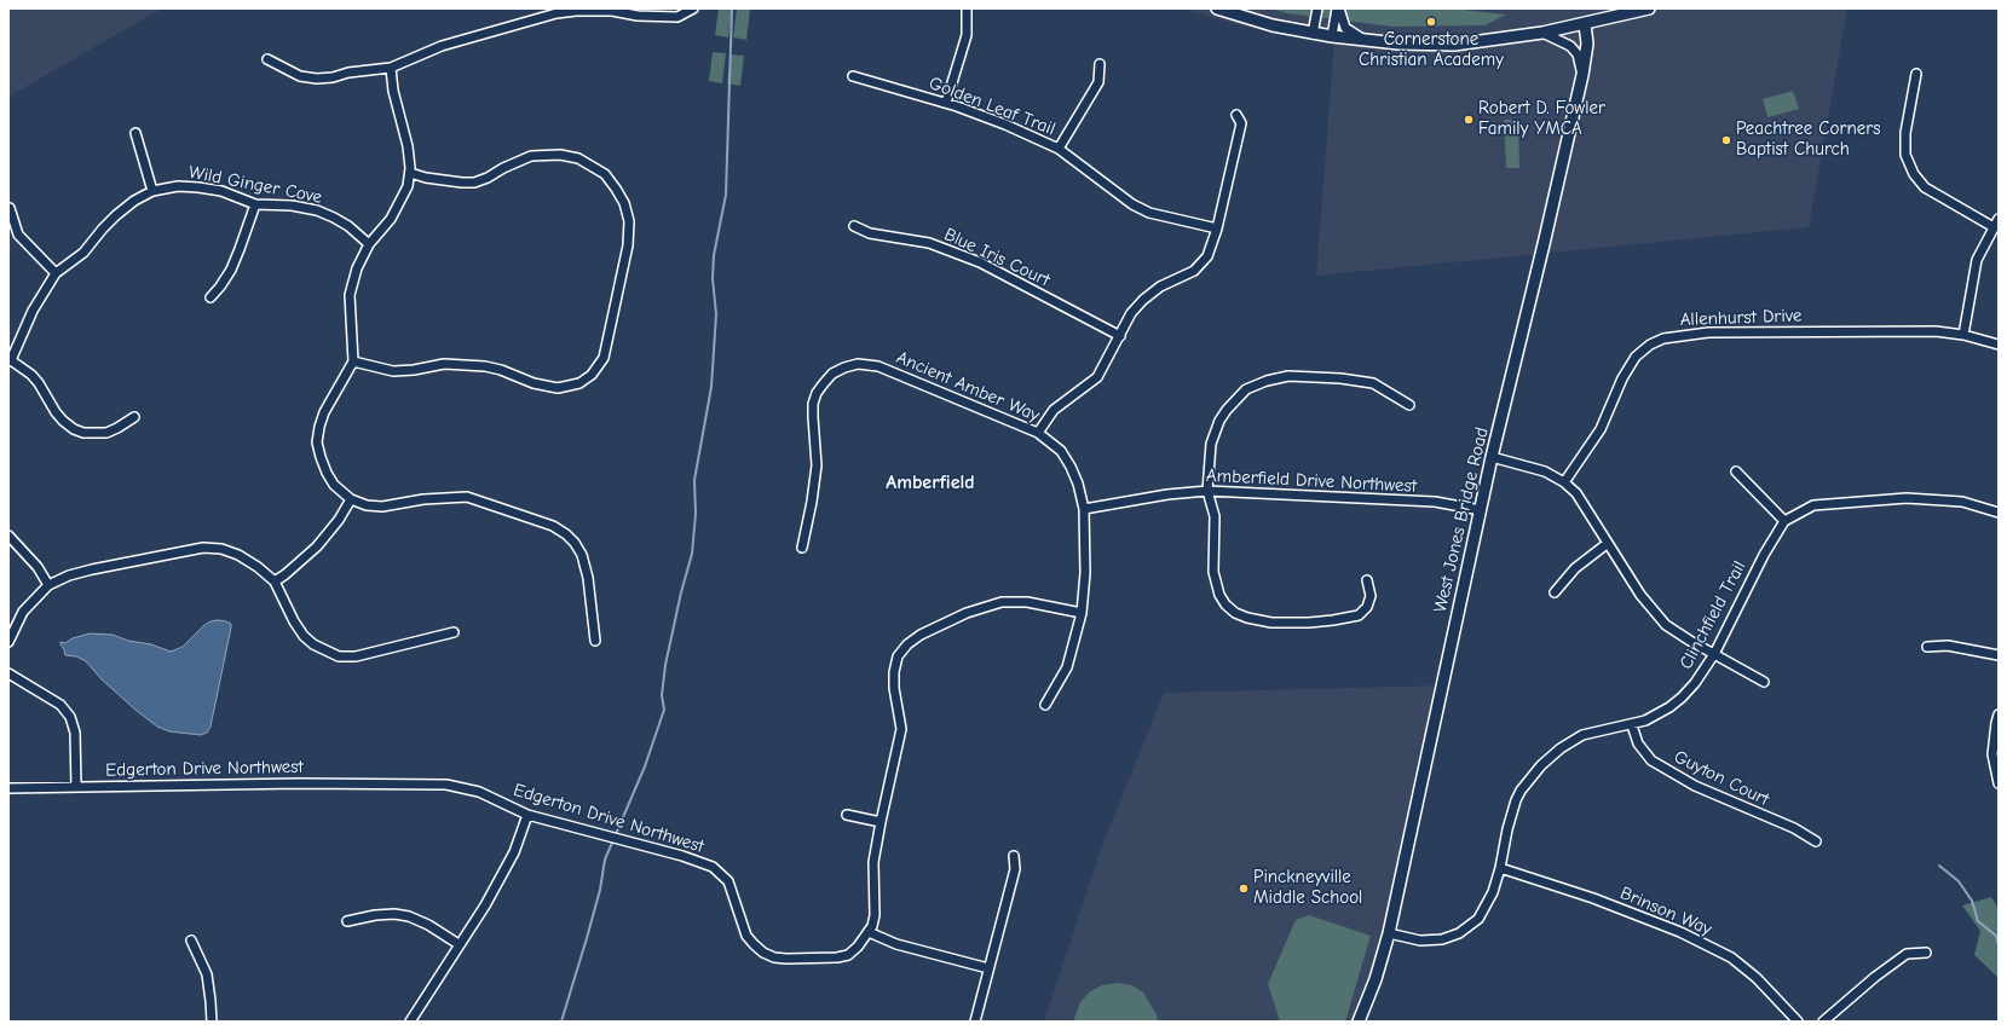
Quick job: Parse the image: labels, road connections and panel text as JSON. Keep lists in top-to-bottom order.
{
  "streets": {
    "street": [
      "Golden Leaf Trail",
      "Wild Ginger Cove",
      "Blue Iris Court",
      "Allenhurst Drive",
      "Ancient Amber Way",
      "Amberfield Drive Northwest",
      "West Jones Bridge Road",
      "Clinchfield Trail",
      "Edgerton Drive Northwest",
      "Guyton Court",
      "Brinson Way"
    ]
  },
  "crossings": [
    ["Ancient Amber Way", "Amberfield Drive Northwest"],
    ["Ancient Amber Way", "Edgerton Drive Northwest"],
    ["Amberfield Drive Northwest", "West Jones Bridge Road"],
    ["West Jones Bridge Road", "Clinchfield Trail"],
    ["Clinchfield Trail", "Guyton Court"],
    ["Clinchfield Trail", "Brinson Way"]
  ],
  "districts": ["Amberfield"],
  "places": [
    "Cornerstone Christian Academy",
    "Robert D. Fowler Family YMCA",
    "Peachtree Corners Baptist Church",
    "Pinckneyville Middle School"
  ]
}
